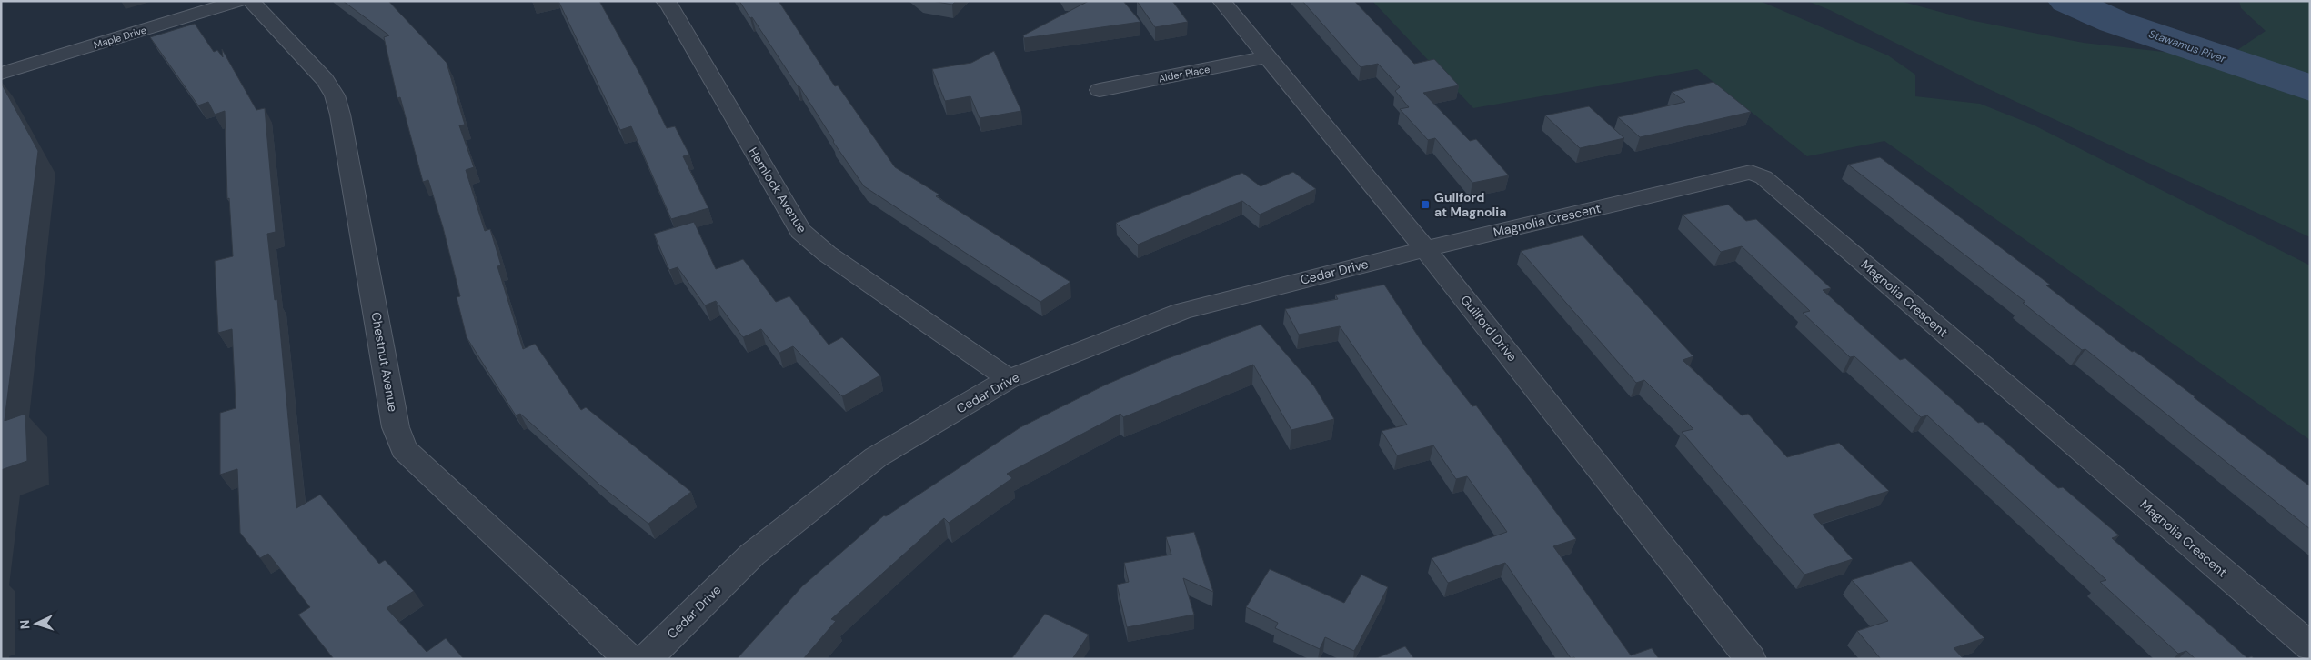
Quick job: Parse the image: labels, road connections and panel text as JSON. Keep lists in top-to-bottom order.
{
  "streets": {
    "street": [
      "Maple Drive",
      "Alder Place",
      "Hemlock Avenue",
      "Magnolia Crescent",
      "Cedar Drive",
      "Guilford Drive",
      "Chestnut Avenue"
    ]
  },
  "crossings": [
    ["Alder Place", "Guilford Drive"],
    ["Hemlock Avenue", "Cedar Drive"],
    ["Magnolia Crescent", "Cedar Drive"],
    ["Magnolia Crescent", "Guilford Drive"],
    ["Cedar Drive", "Guilford Drive"]
  ],
  "water": ["Stawamus River"],
  "places": {
    "transit": ["Guilford at Magnolia"]
  },
  "north": "left"
}
